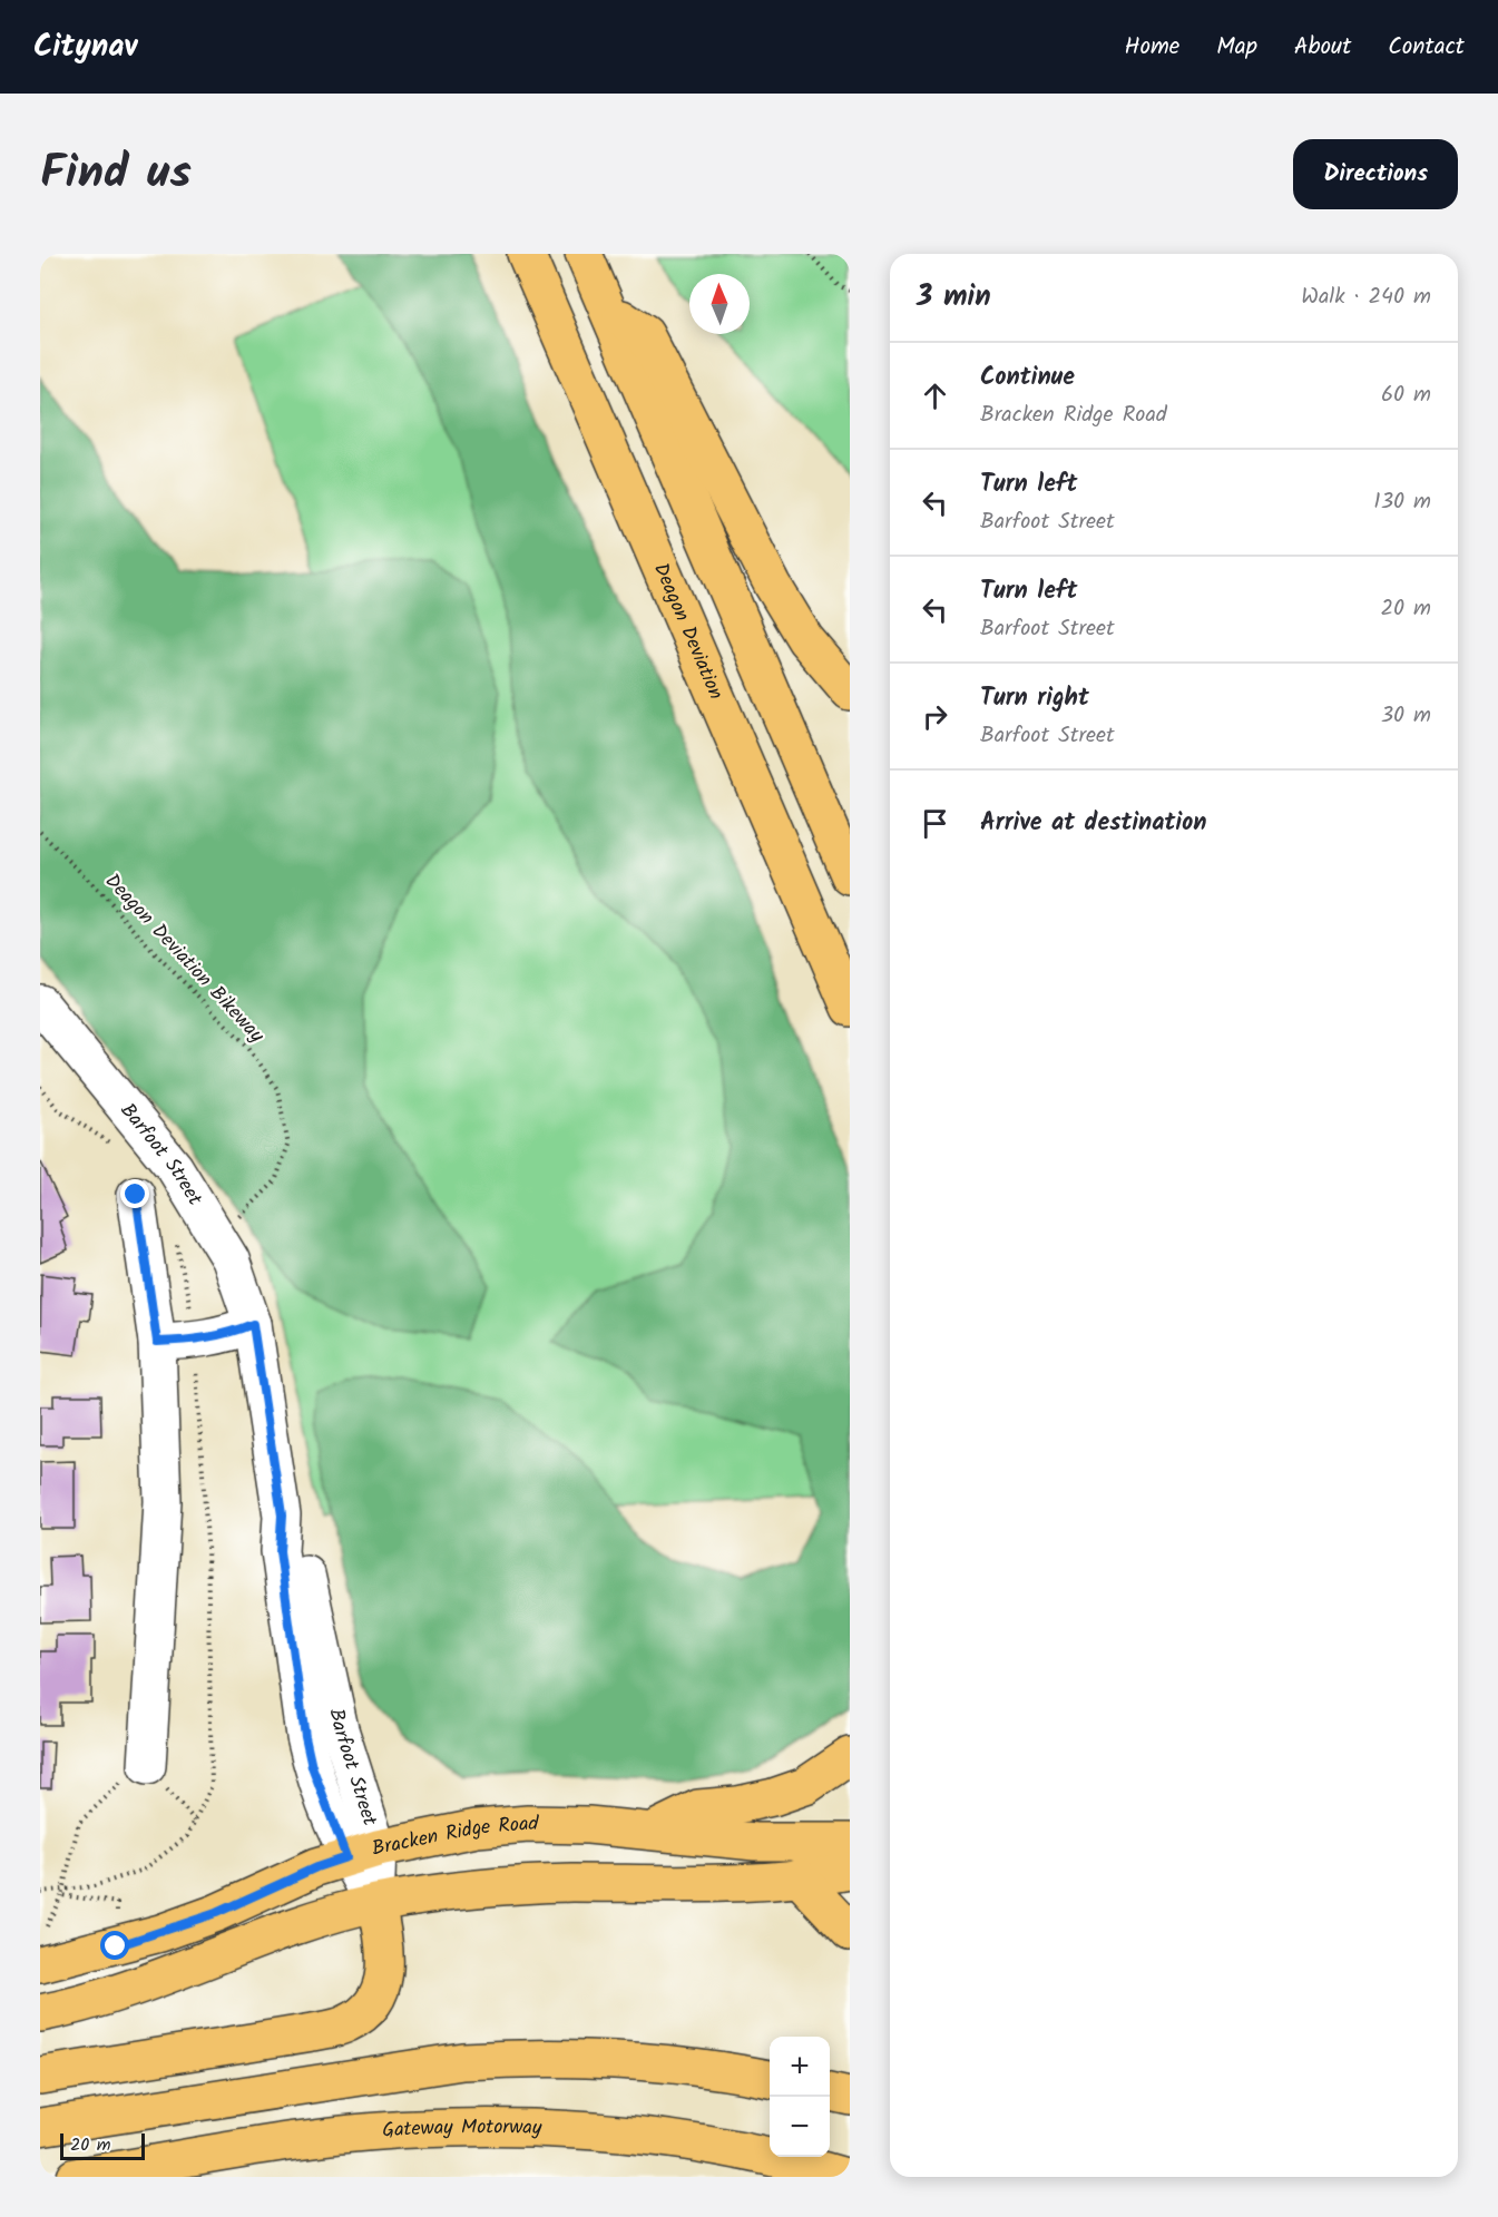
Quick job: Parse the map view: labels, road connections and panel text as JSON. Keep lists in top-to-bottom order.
{
  "streets": {
    "main road": ["Deagon Deviation", "Bracken Ridge Road", "Gateway Motorway"],
    "street": ["Barfoot Street"],
    "path": ["Deagon Deviation Bikeway"]
  },
  "crossings": [
    ["Barfoot Street", "Bracken Ridge Road"]
  ],
  "scale_bar": "20 m",
  "north": "top",
  "page": {
    "header": "Citynav",
    "nav": [
      "Home",
      "Map",
      "About",
      "Contact"
    ],
    "title": "Find us",
    "buttons": "Directions",
    "heading": ["3 min", "Walk · 240 m"],
    "list": [
      ["Continue", "Bracken Ridge Road", "60 m"],
      ["Turn left", "Barfoot Street", "130 m"],
      ["Turn left", "Barfoot Street", "20 m"],
      ["Turn right", "Barfoot Street", "30 m"],
      "Arrive at destination"
    ],
    "map_buttons": ["+", "−"],
    "scale": "20 m"
  }
}
